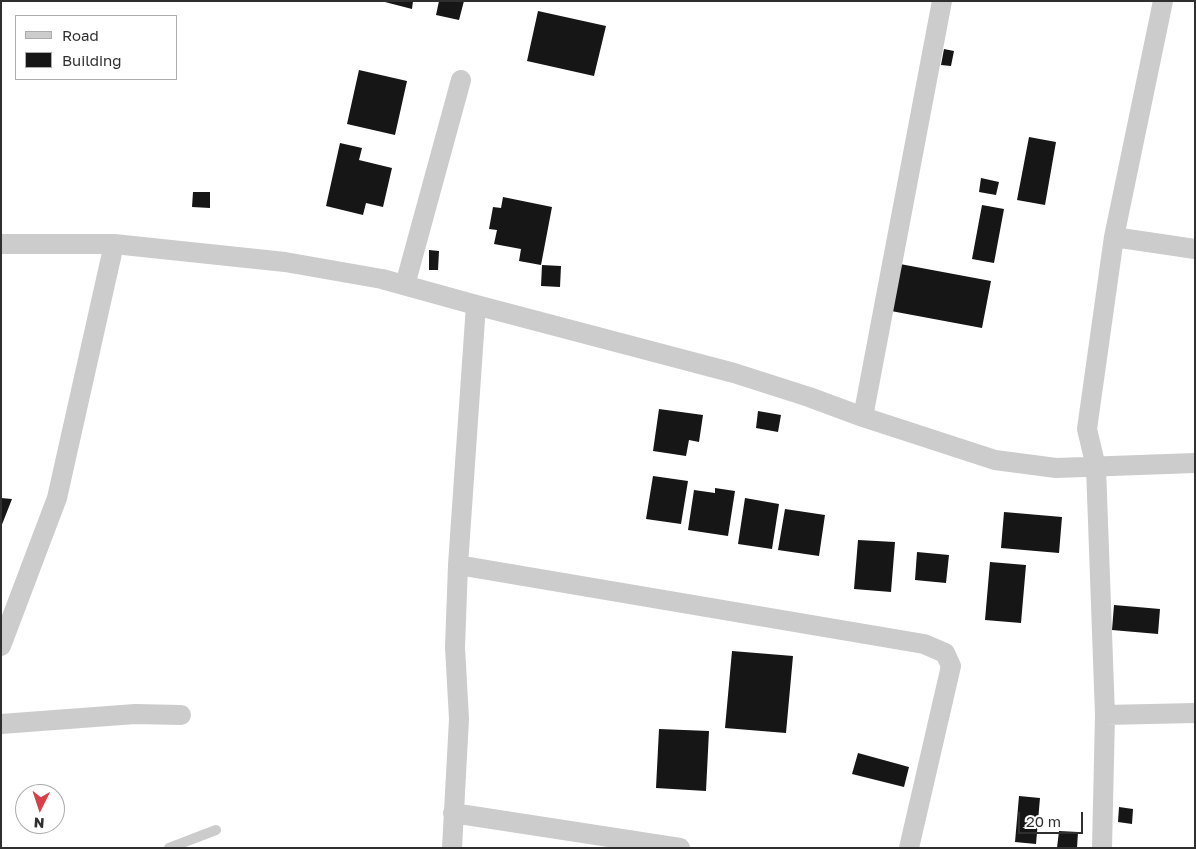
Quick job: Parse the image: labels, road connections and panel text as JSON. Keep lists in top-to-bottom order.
{
  "legend": ["Road", "Building"],
  "scale_bar": "20 m",
  "north": "bottom"
}
